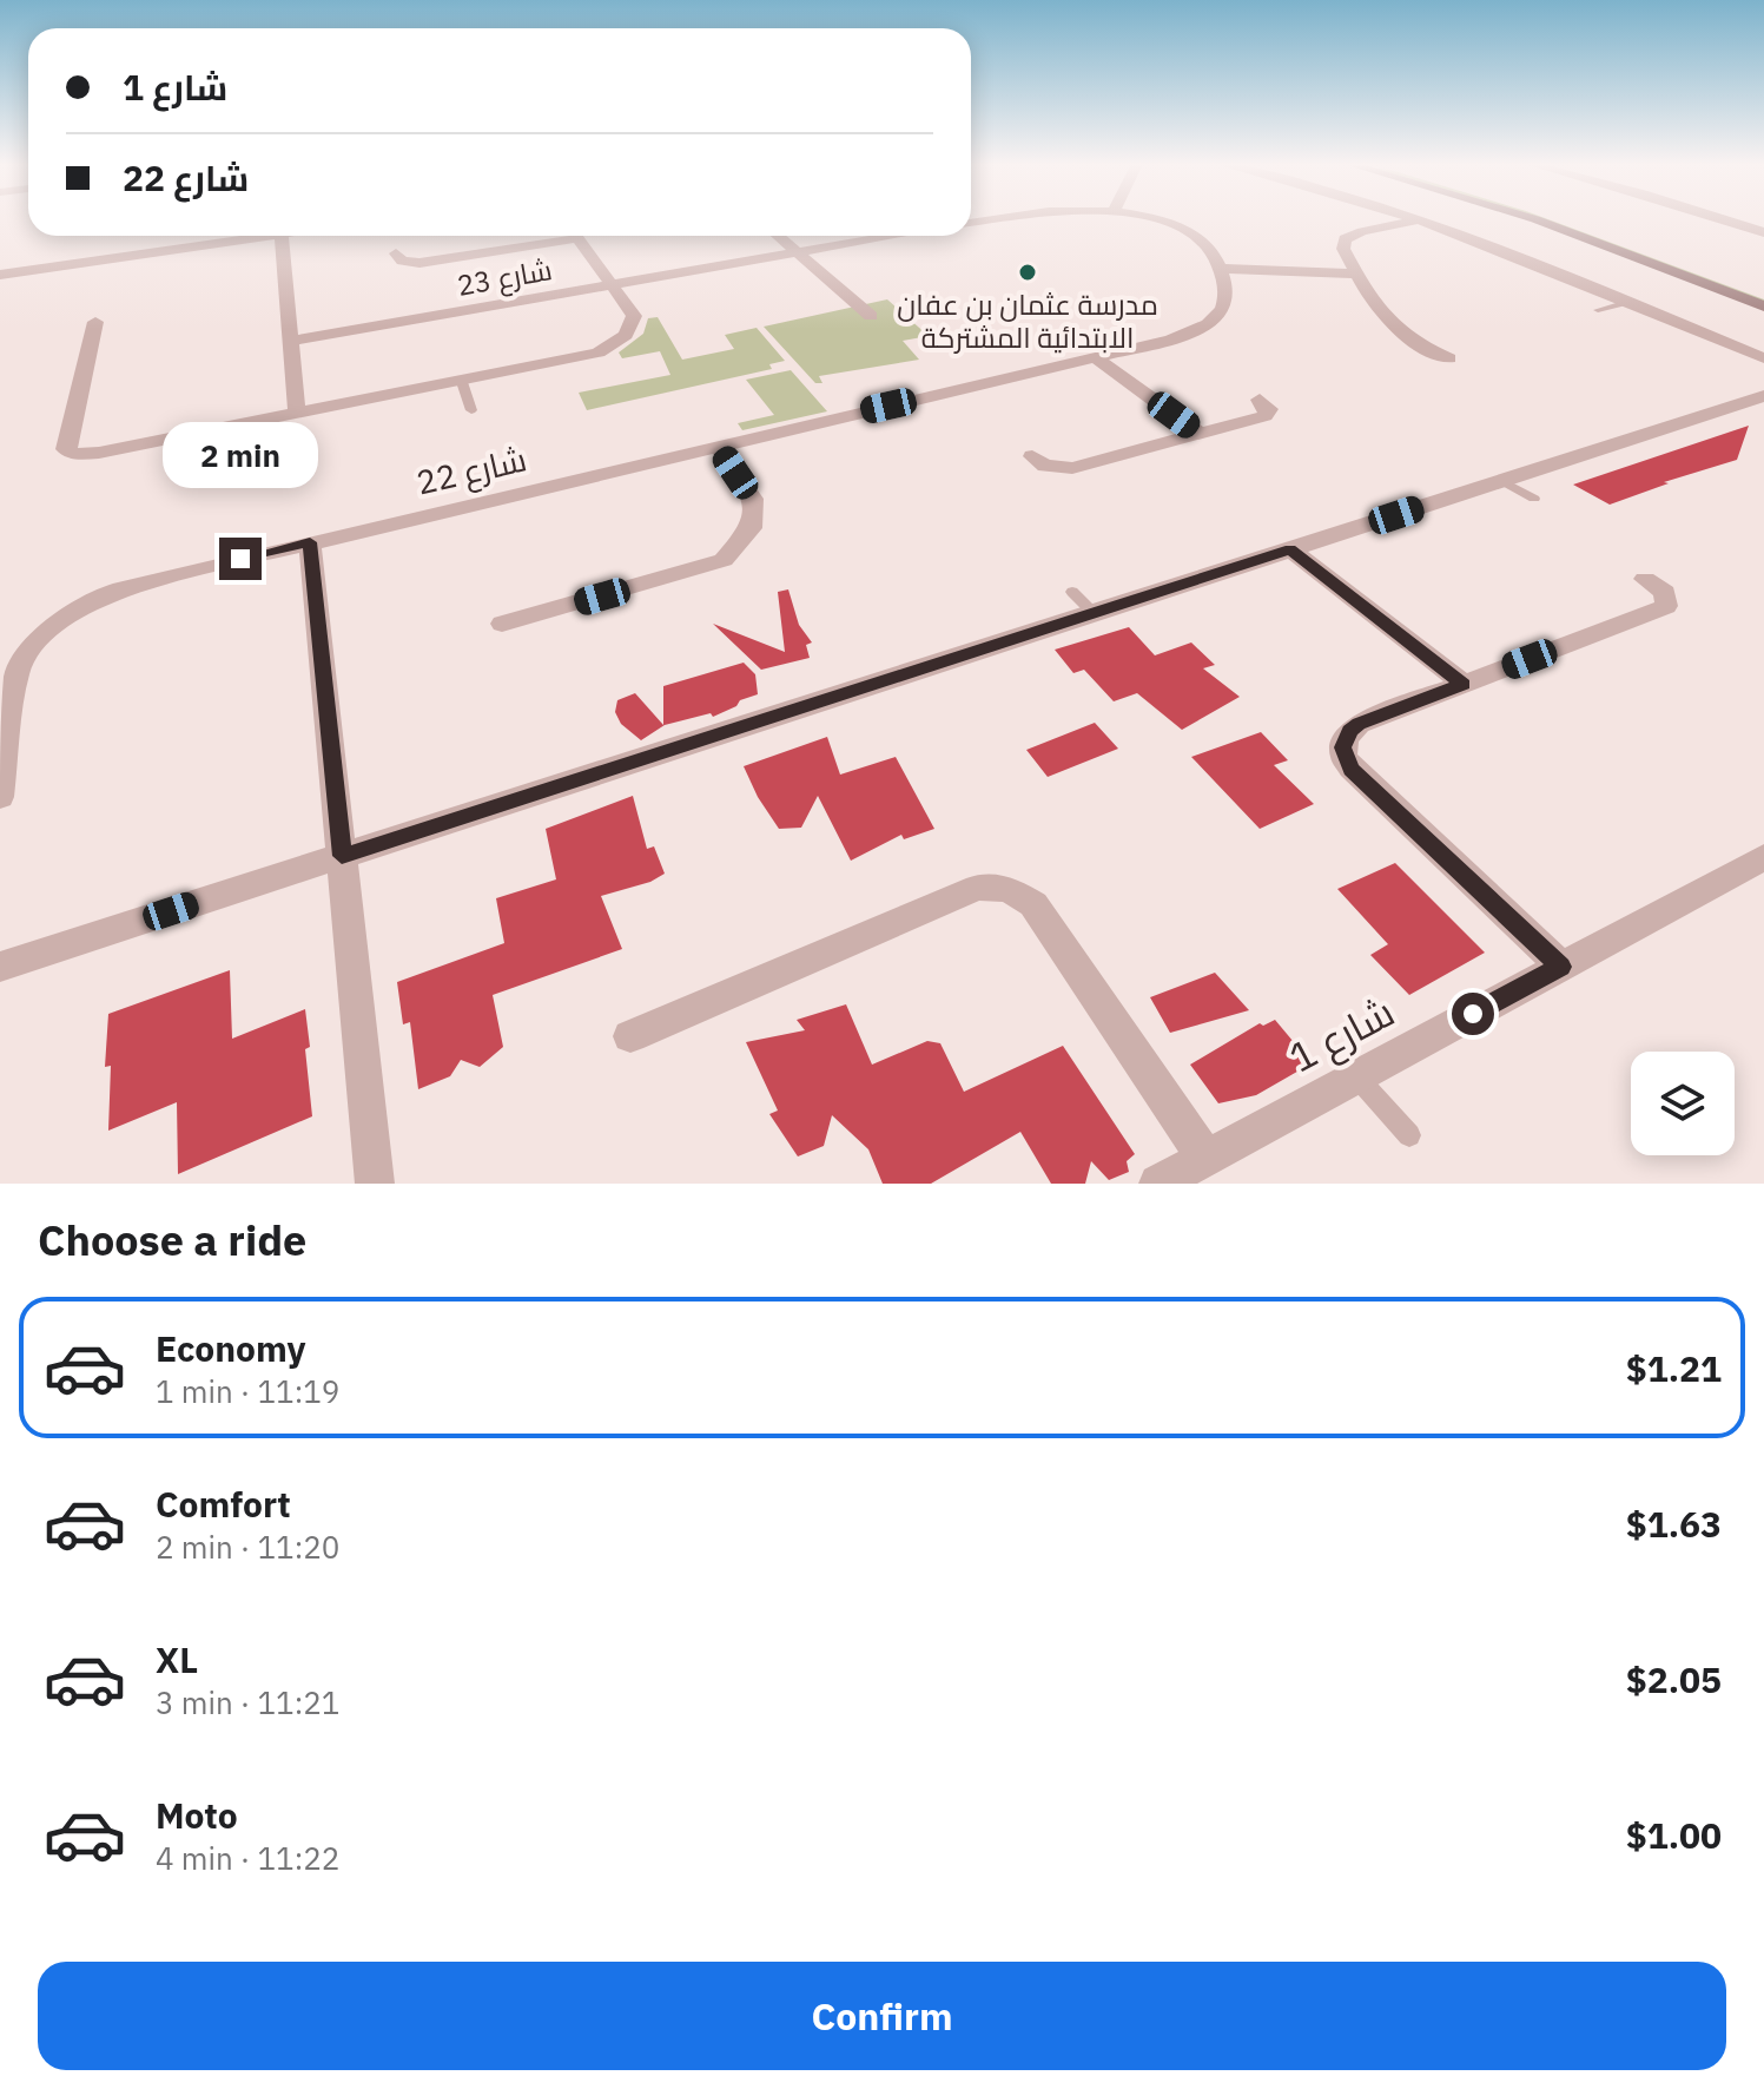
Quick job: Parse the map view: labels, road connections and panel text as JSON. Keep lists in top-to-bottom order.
{
  "streets": {
    "street": ["شارع 23", "شارع 22", "شارع 1"]
  },
  "places": ["مدرسة عثمان بن عفان الابتدائية المشتركة"],
  "page": {
    "banner": ["شارع 1", "شارع 22"],
    "bubble": "2 min",
    "heading": "Choose a ride",
    "list": [
      {
        "name": "Economy",
        "note": "1 min · 11:19",
        "value": "$1.21"
      },
      {
        "name": "Comfort",
        "note": "2 min · 11:20",
        "value": "$1.63"
      },
      {
        "name": "XL",
        "note": "3 min · 11:21",
        "value": "$2.05"
      },
      {
        "name": "Moto",
        "note": "4 min · 11:22",
        "value": "$1.00"
      }
    ],
    "buttons": "Confirm"
  }
}
